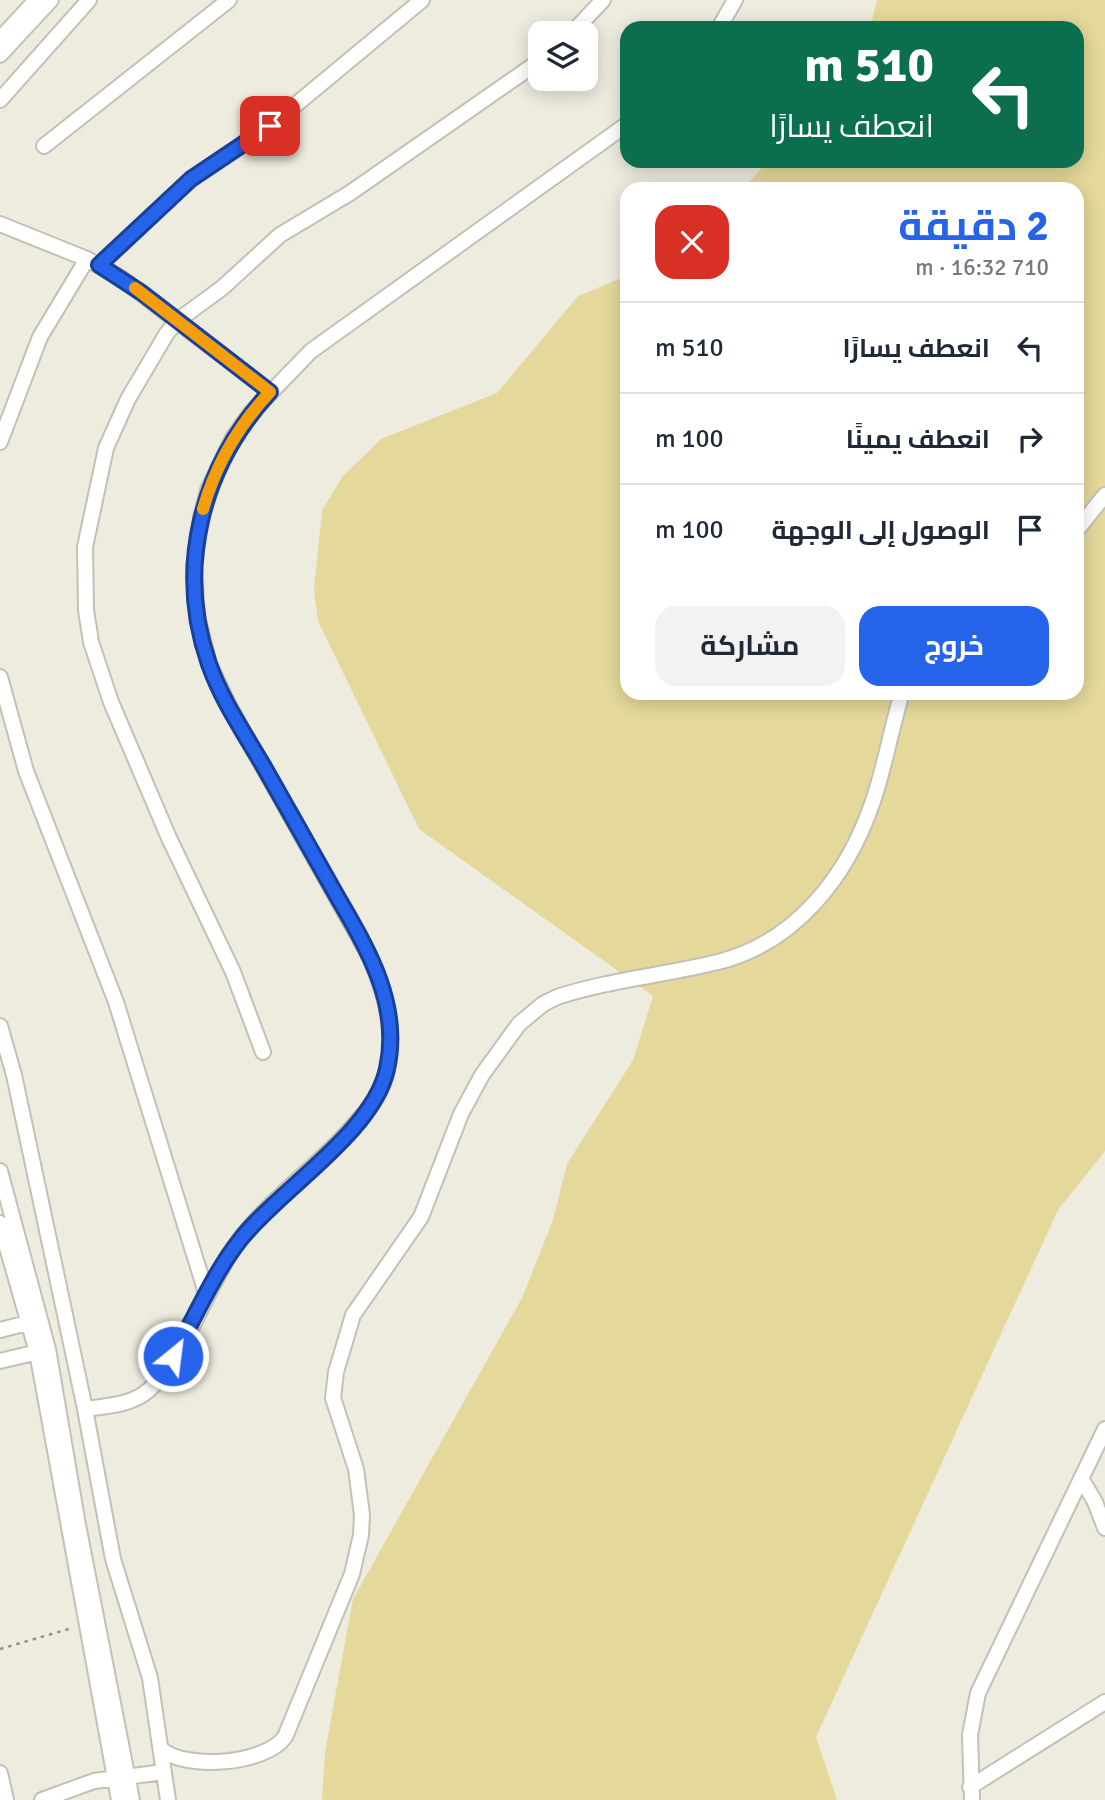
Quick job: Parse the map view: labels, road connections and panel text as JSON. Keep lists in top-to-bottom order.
{
  "page": {
    "turn": ["510 m", "انعطف يسارًا"],
    "heading": ["2 دقيقة", "710 m · 16:32"],
    "list": [
      {
        "name": "انعطف يسارًا",
        "value": "510 m"
      },
      {
        "name": "انعطف يمينًا",
        "value": "100 m"
      },
      {
        "name": "الوصول إلى الوجهة",
        "value": "100 m"
      }
    ],
    "buttons": ["خروج", "مشاركة"]
  }
}
